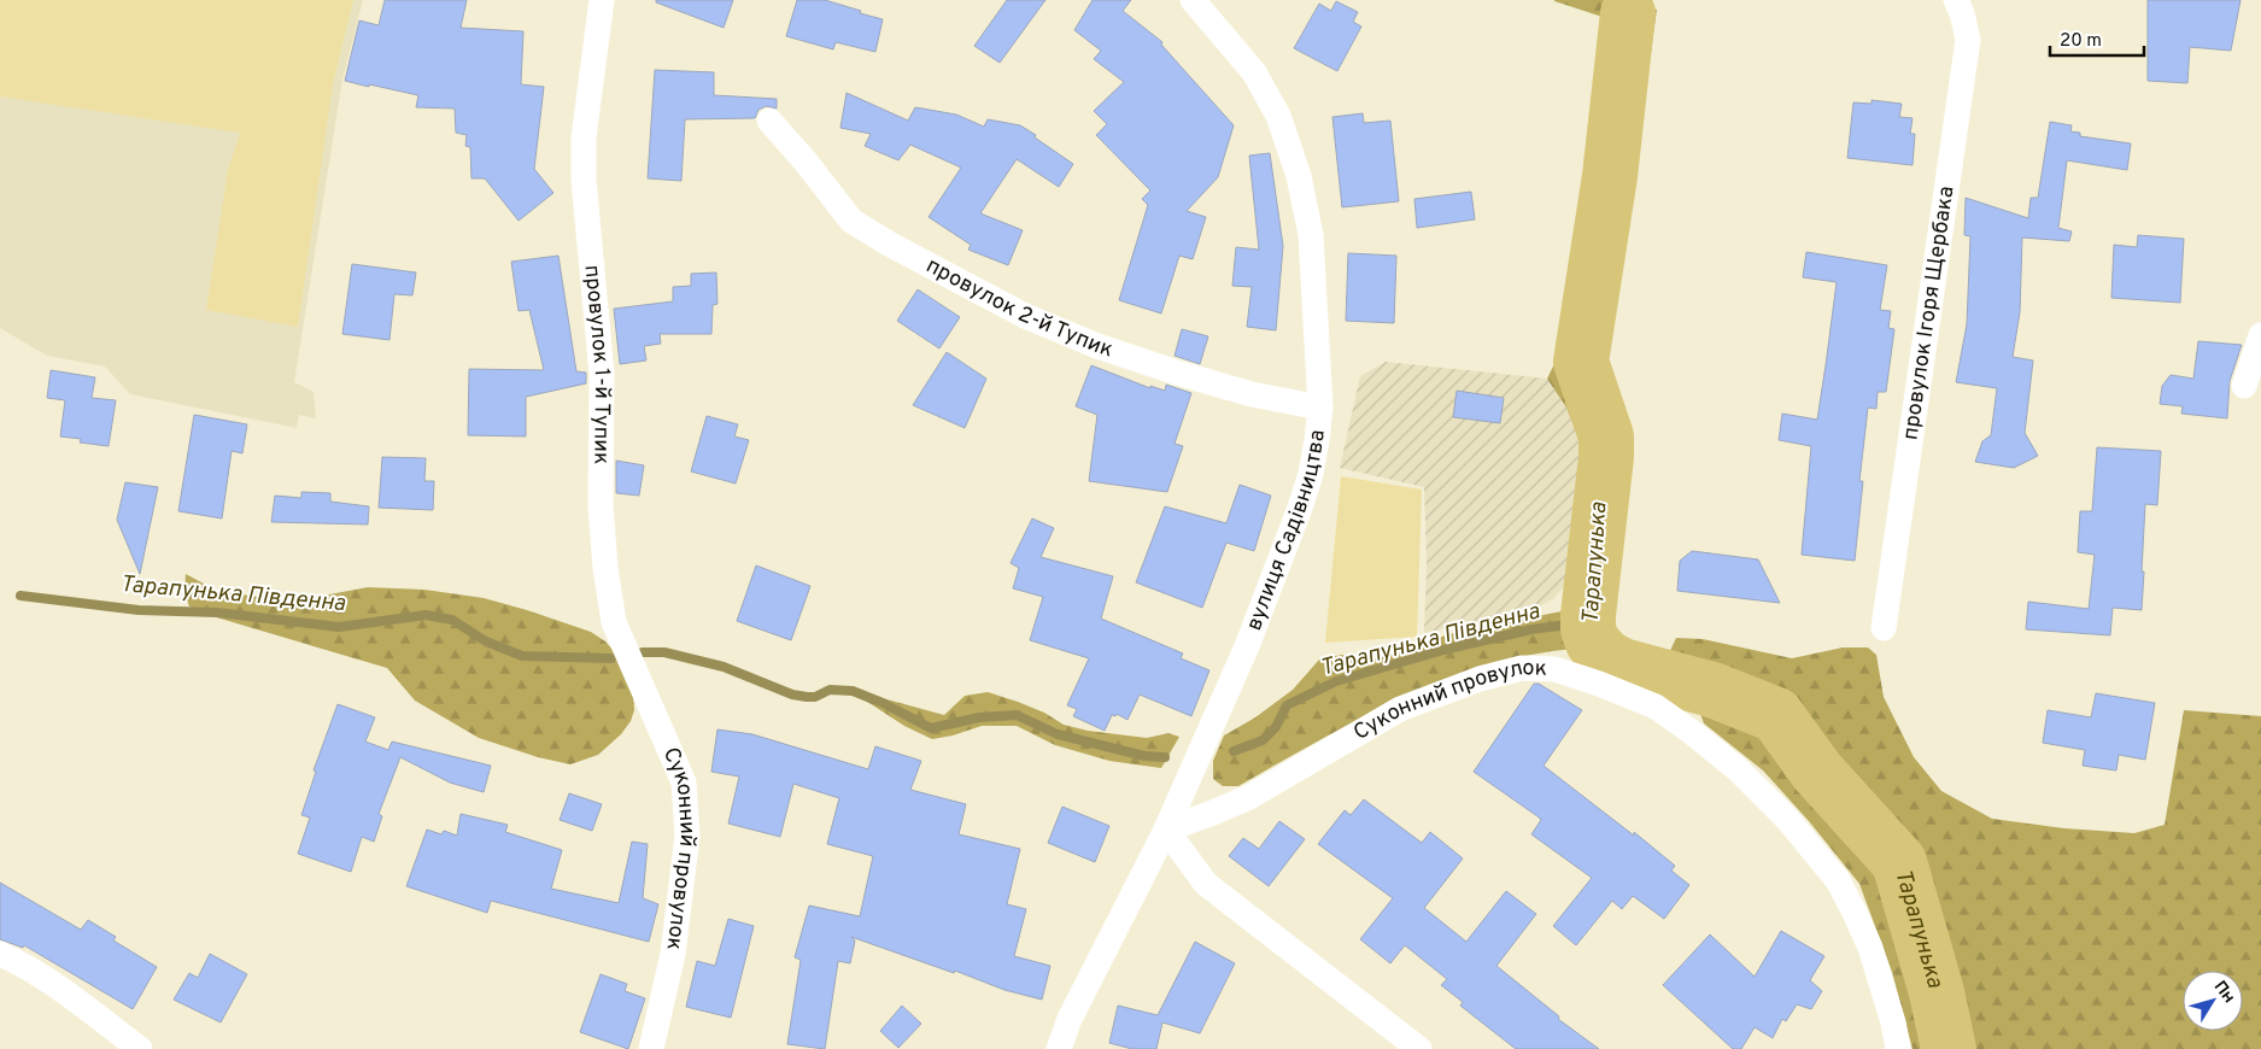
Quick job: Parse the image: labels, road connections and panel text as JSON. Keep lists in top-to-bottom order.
{
  "streets": {
    "street": [
      "провулок 2-й Тупик",
      "провулок Ігоря Щербака",
      "провулок 1-й Тупик",
      "вулиця Садівництва",
      "Суконний провулок"
    ]
  },
  "crossings": [
    ["провулок 2-й Тупик", "вулиця Садівництва"],
    ["провулок 1-й Тупик", "Суконний провулок"],
    ["вулиця Садівництва", "Суконний провулок"]
  ],
  "water": ["Тарапунька", "Тарапунька Південна"],
  "scale_bar": "20 m",
  "north": "top right"
}
